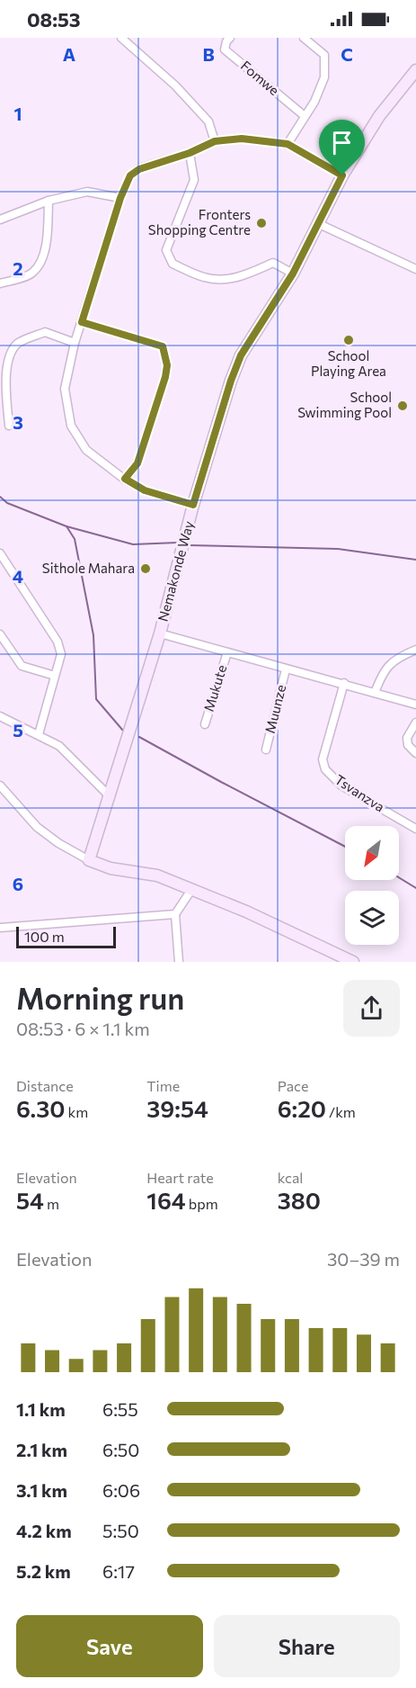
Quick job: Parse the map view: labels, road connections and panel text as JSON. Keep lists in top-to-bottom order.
{
  "streets": {
    "street": [
      "Fomwe",
      "Nemakonde Way",
      "Mukute",
      "Muunze",
      "Tsvanzva"
    ]
  },
  "places": [
    "Fronters Shopping Centre",
    "School Playing Area",
    "School Swimming Pool",
    "Sithole Mahara"
  ],
  "scale_bar": "100 m",
  "north": "bottom left",
  "page": {
    "status": "08:53",
    "scale": "100 m",
    "heading": ["Morning run", "08:53 · 6 × 1.1 km"],
    "stats": [
      ["Distance", "6.30 km"],
      ["Time", "39:54"],
      ["Pace", "6:20 /km"],
      ["Elevation", "54 m"],
      ["Heart rate", "164 bpm"],
      ["kcal", "380"]
    ],
    "chart": ["Elevation", "30–39 m"],
    "list": [
      {
        "name": "1.1 km",
        "note": "6:55"
      },
      {
        "name": "2.1 km",
        "note": "6:50"
      },
      {
        "name": "3.1 km",
        "note": "6:06"
      },
      {
        "name": "4.2 km",
        "note": "5:50"
      },
      {
        "name": "5.2 km",
        "note": "6:17"
      }
    ],
    "buttons": ["Save", "Share"]
  },
  "grid": {
    "columns": ["A", "B", "C"],
    "rows": [
      "1",
      "2",
      "3",
      "4",
      "5",
      "6"
    ]
  }
}
